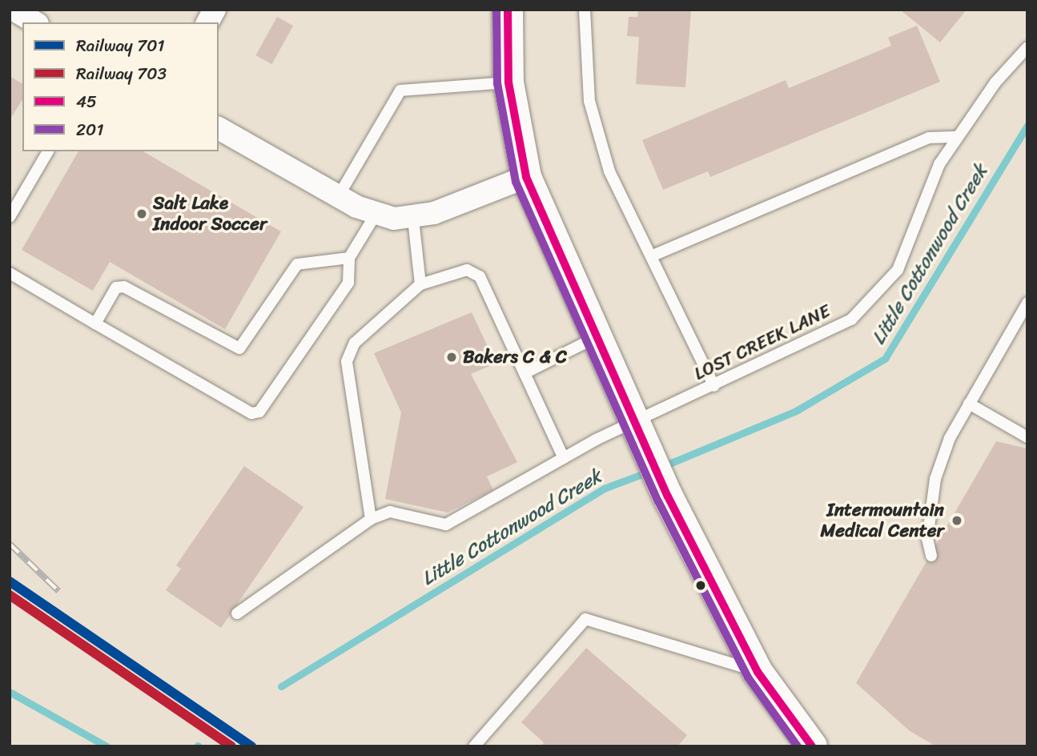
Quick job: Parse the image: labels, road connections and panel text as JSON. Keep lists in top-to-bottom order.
{
  "streets": {
    "lane": ["LOST CREEK LANE"]
  },
  "water": ["Little Cottonwood Creek"],
  "places": ["Salt Lake Indoor Soccer", "Bakers C & C", "Intermountain Medical Center"],
  "lines": [
    "transit line 45",
    "transit line 201",
    "rail line 701",
    "rail line 703"
  ],
  "legend": [
    "Railway 701",
    "Railway 703",
    "45",
    "201"
  ]
}
